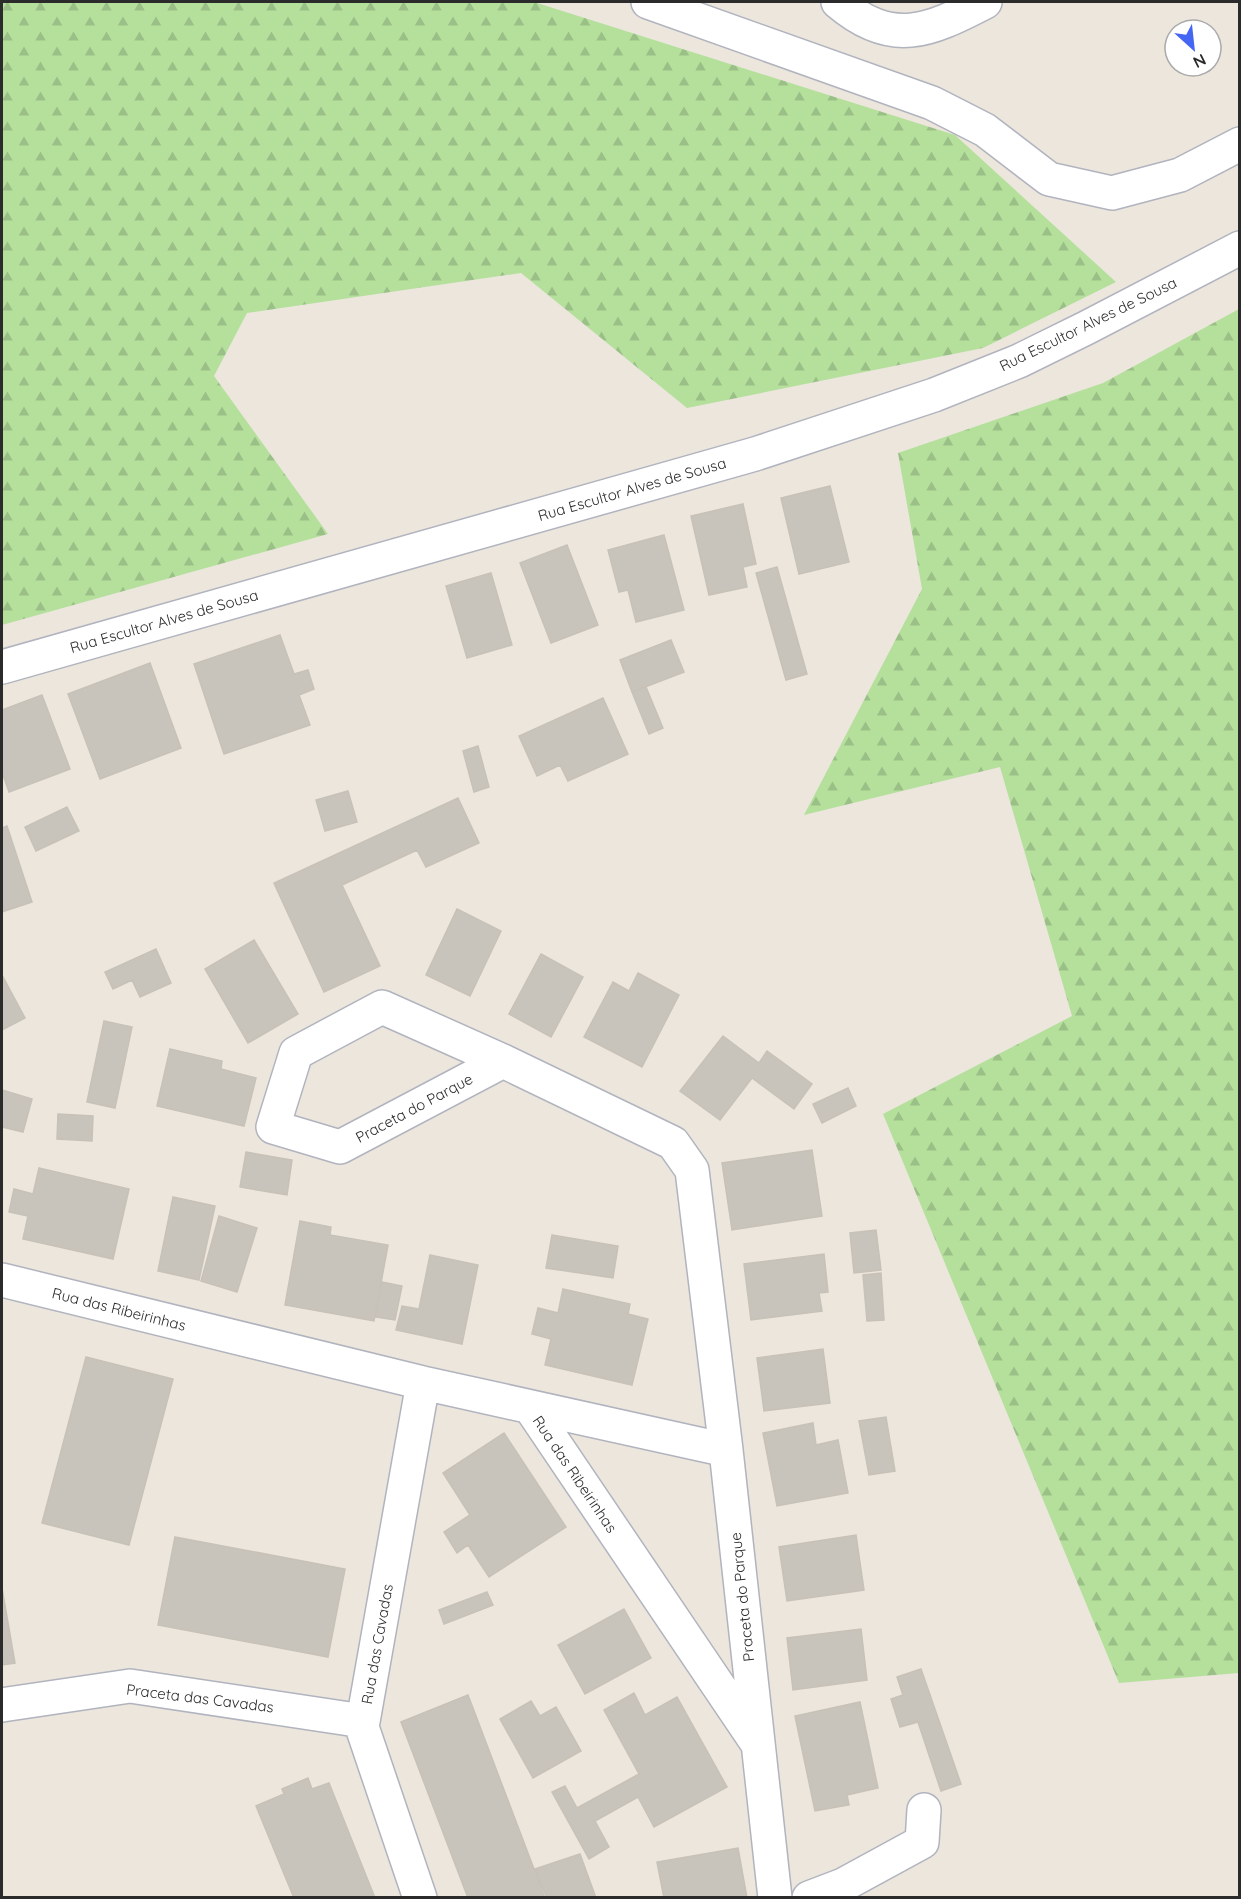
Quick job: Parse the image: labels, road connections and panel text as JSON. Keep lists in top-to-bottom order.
{
  "streets": {
    "street": [
      "Rua Escultor Alves de Sousa",
      "Praceta do Parque",
      "Rua das Ribeirinhas",
      "Rua das Cavadas",
      "Praceta das Cavadas"
    ]
  },
  "crossings": [
    ["Praceta do Parque", "Rua das Ribeirinhas"],
    ["Rua das Ribeirinhas", "Rua das Cavadas"],
    ["Rua das Cavadas", "Praceta das Cavadas"]
  ],
  "north": "bottom right"
}
